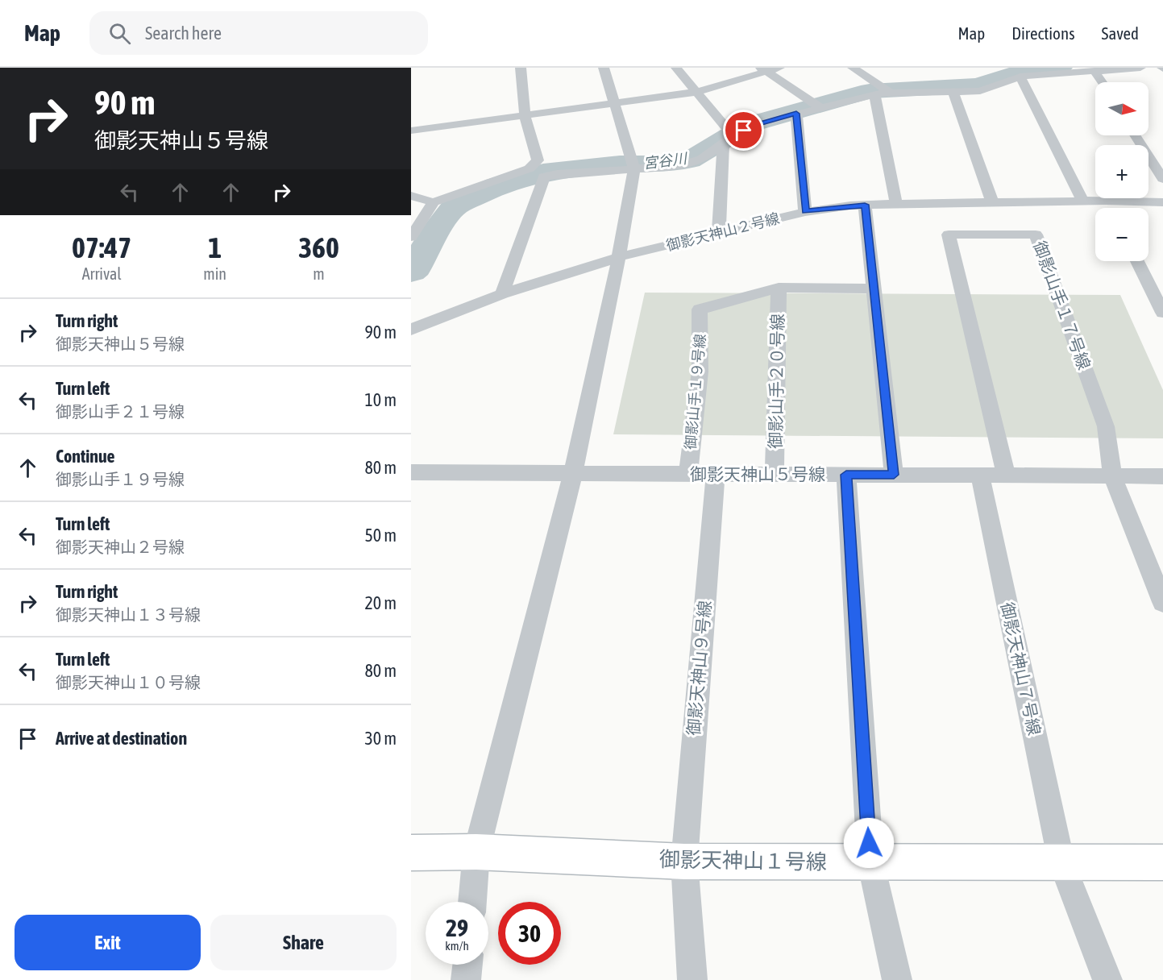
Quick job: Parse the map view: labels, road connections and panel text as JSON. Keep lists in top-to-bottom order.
{
  "streets": {
    "street": [
      "御影天神山２号線",
      "御影山手１７号線",
      "御影山手２０号線",
      "御影山手１９号線",
      "御影天神山５号線",
      "御影天神山９号線",
      "御影天神山７号線",
      "御影天神山１号線"
    ]
  },
  "crossings": [
    ["御影山手１７号線", "御影天神山５号線"],
    ["御影山手２０号線", "御影山手１９号線"],
    ["御影山手２０号線", "御影天神山５号線"],
    ["御影山手１９号線", "御影天神山５号線"],
    ["御影天神山５号線", "御影天神山９号線"],
    ["御影天神山５号線", "御影天神山７号線"],
    ["御影天神山９号線", "御影天神山１号線"],
    ["御影天神山７号線", "御影天神山１号線"]
  ],
  "water": ["宮谷川"],
  "north": "right",
  "page": {
    "header": "Map",
    "search": "Search here",
    "nav": ["Map", "Directions", "Saved"],
    "turn": ["90 m", "御影天神山５号線"],
    "map_buttons": ["+", "−"],
    "eta": [
      "07:47",
      "Arrival",
      "1",
      "min",
      "360",
      "m"
    ],
    "list": [
      {
        "name": "Turn right",
        "note": "御影天神山５号線",
        "value": "90 m"
      },
      {
        "name": "Turn left",
        "note": "御影山手２１号線",
        "value": "10 m"
      },
      {
        "name": "Continue",
        "note": "御影山手１９号線",
        "value": "80 m"
      },
      {
        "name": "Turn left",
        "note": "御影天神山２号線",
        "value": "50 m"
      },
      {
        "name": "Turn right",
        "note": "御影天神山１３号線",
        "value": "20 m"
      },
      {
        "name": "Turn left",
        "note": "御影天神山１０号線",
        "value": "80 m"
      },
      {
        "name": "Arrive at destination",
        "value": "30 m"
      }
    ],
    "speed": "29 km/h",
    "limit": "30",
    "buttons": ["Exit", "Share"]
  }
}
